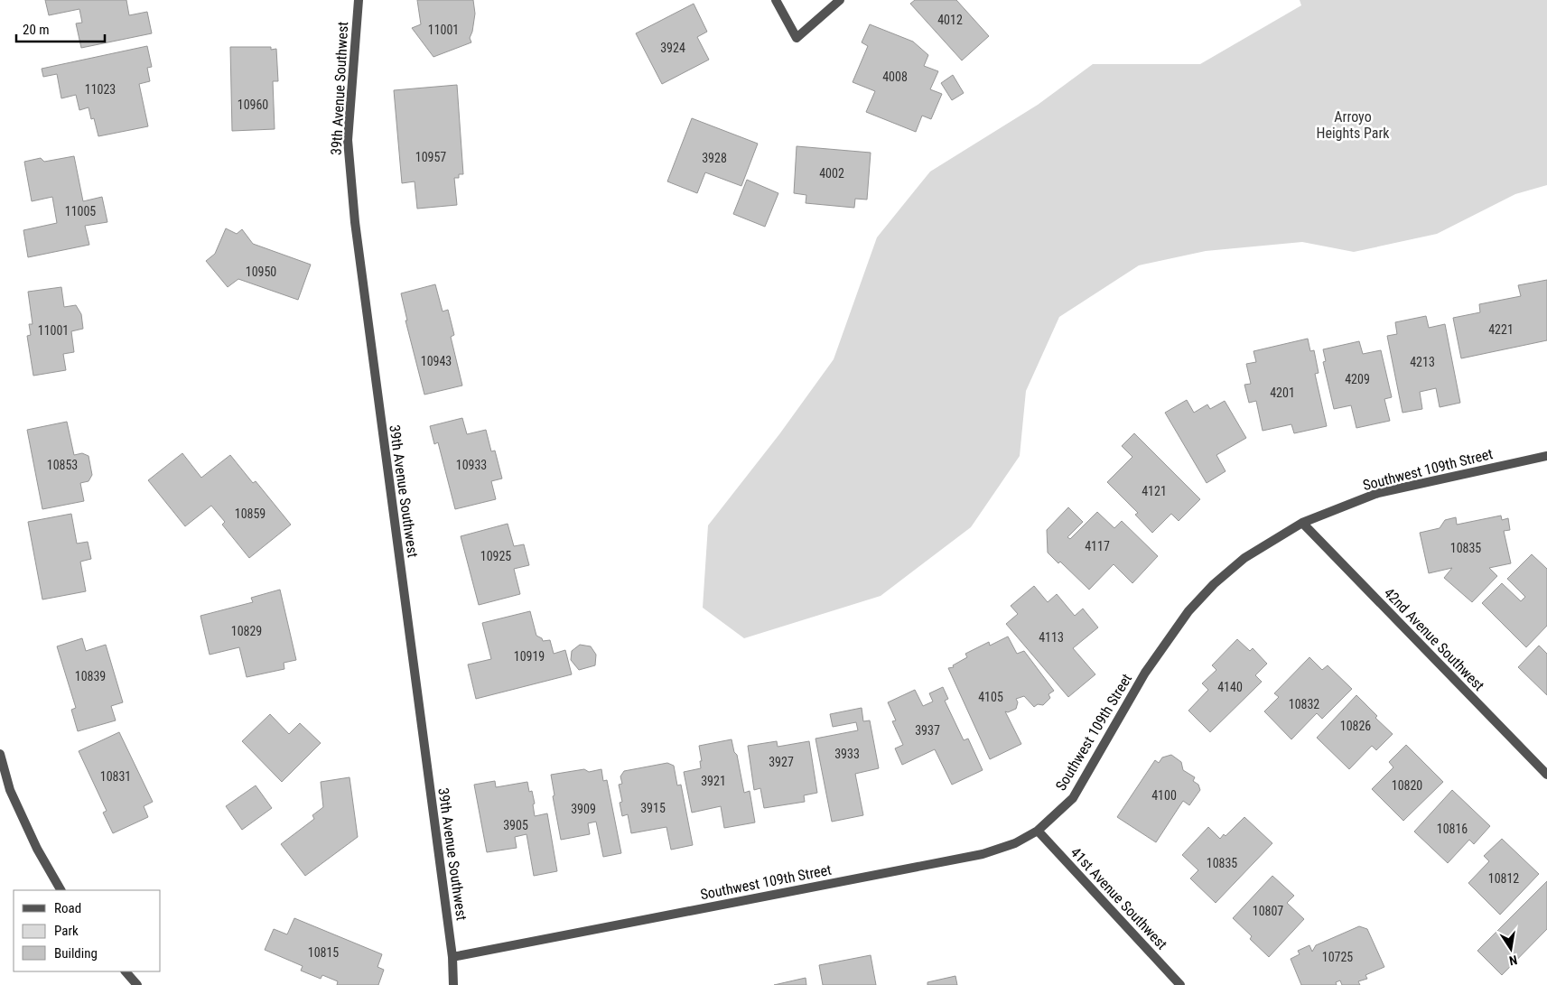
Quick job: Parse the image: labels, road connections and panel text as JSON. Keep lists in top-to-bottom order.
{
  "streets": {
    "street": [
      "39th Avenue Southwest",
      "Southwest 109th Street",
      "42nd Avenue Southwest",
      "41st Avenue Southwest"
    ]
  },
  "crossings": [
    ["39th Avenue Southwest", "Southwest 109th Street"],
    ["Southwest 109th Street", "42nd Avenue Southwest"],
    ["Southwest 109th Street", "41st Avenue Southwest"]
  ],
  "parks": ["Arroyo Heights Park"],
  "house_numbers": [
    "4012",
    "11001",
    "3924",
    "4008",
    "11023",
    "10960",
    "10957",
    "3928",
    "4002",
    "11005",
    "10950",
    "4221",
    "11001",
    "10943",
    "4213",
    "4209",
    "4201",
    "10853",
    "10933",
    "4121",
    "10859",
    "4117",
    "10835",
    "10925",
    "10829",
    "4113",
    "10919",
    "10839",
    "4140",
    "4105",
    "10832",
    "10826",
    "3937",
    "3933",
    "3927",
    "10831",
    "3921",
    "10820",
    "4100",
    "3915",
    "3909",
    "3905",
    "10816",
    "10835",
    "10812",
    "10807",
    "10815",
    "10725"
  ],
  "legend": ["Road", "Park", "Building"],
  "scale_bar": "20 m",
  "north": "bottom"
}
